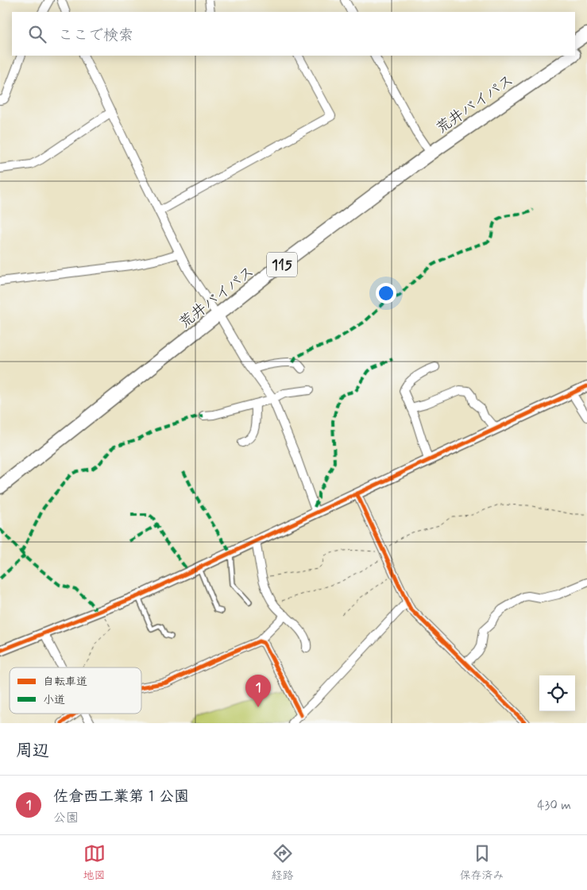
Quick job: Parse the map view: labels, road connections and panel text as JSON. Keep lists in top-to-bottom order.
{
  "streets": {
    "highway": ["荒井バイパス", "115"]
  },
  "legend": ["自転車道", "小道"],
  "page": {
    "search": "ここで検索",
    "pins": "1",
    "heading": "周辺",
    "list": [
      {
        "mark": "1",
        "name": "佐倉西工業第１公園",
        "note": "公園",
        "value": "430 m"
      }
    ],
    "nav": ["地図", "経路", "保存済み"]
  }
}
